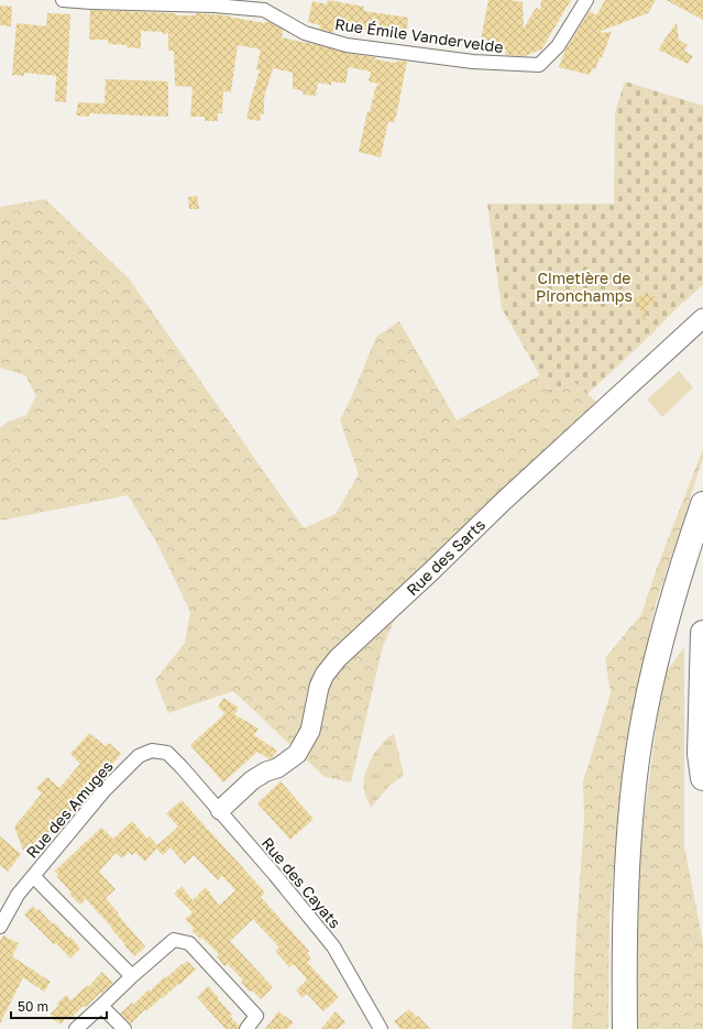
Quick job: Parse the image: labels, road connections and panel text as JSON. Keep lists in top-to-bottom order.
{
  "streets": {
    "street": [
      "Rue Émile Vandervelde",
      "Rue des Sarts",
      "Rue des Amuges",
      "Rue des Cayats"
    ]
  },
  "crossings": [
    ["Rue des Sarts", "Rue des Cayats"],
    ["Rue des Amuges", "Rue des Cayats"]
  ],
  "parks": ["Cimetière de Pironchamps"],
  "scale_bar": "50 m"
}
